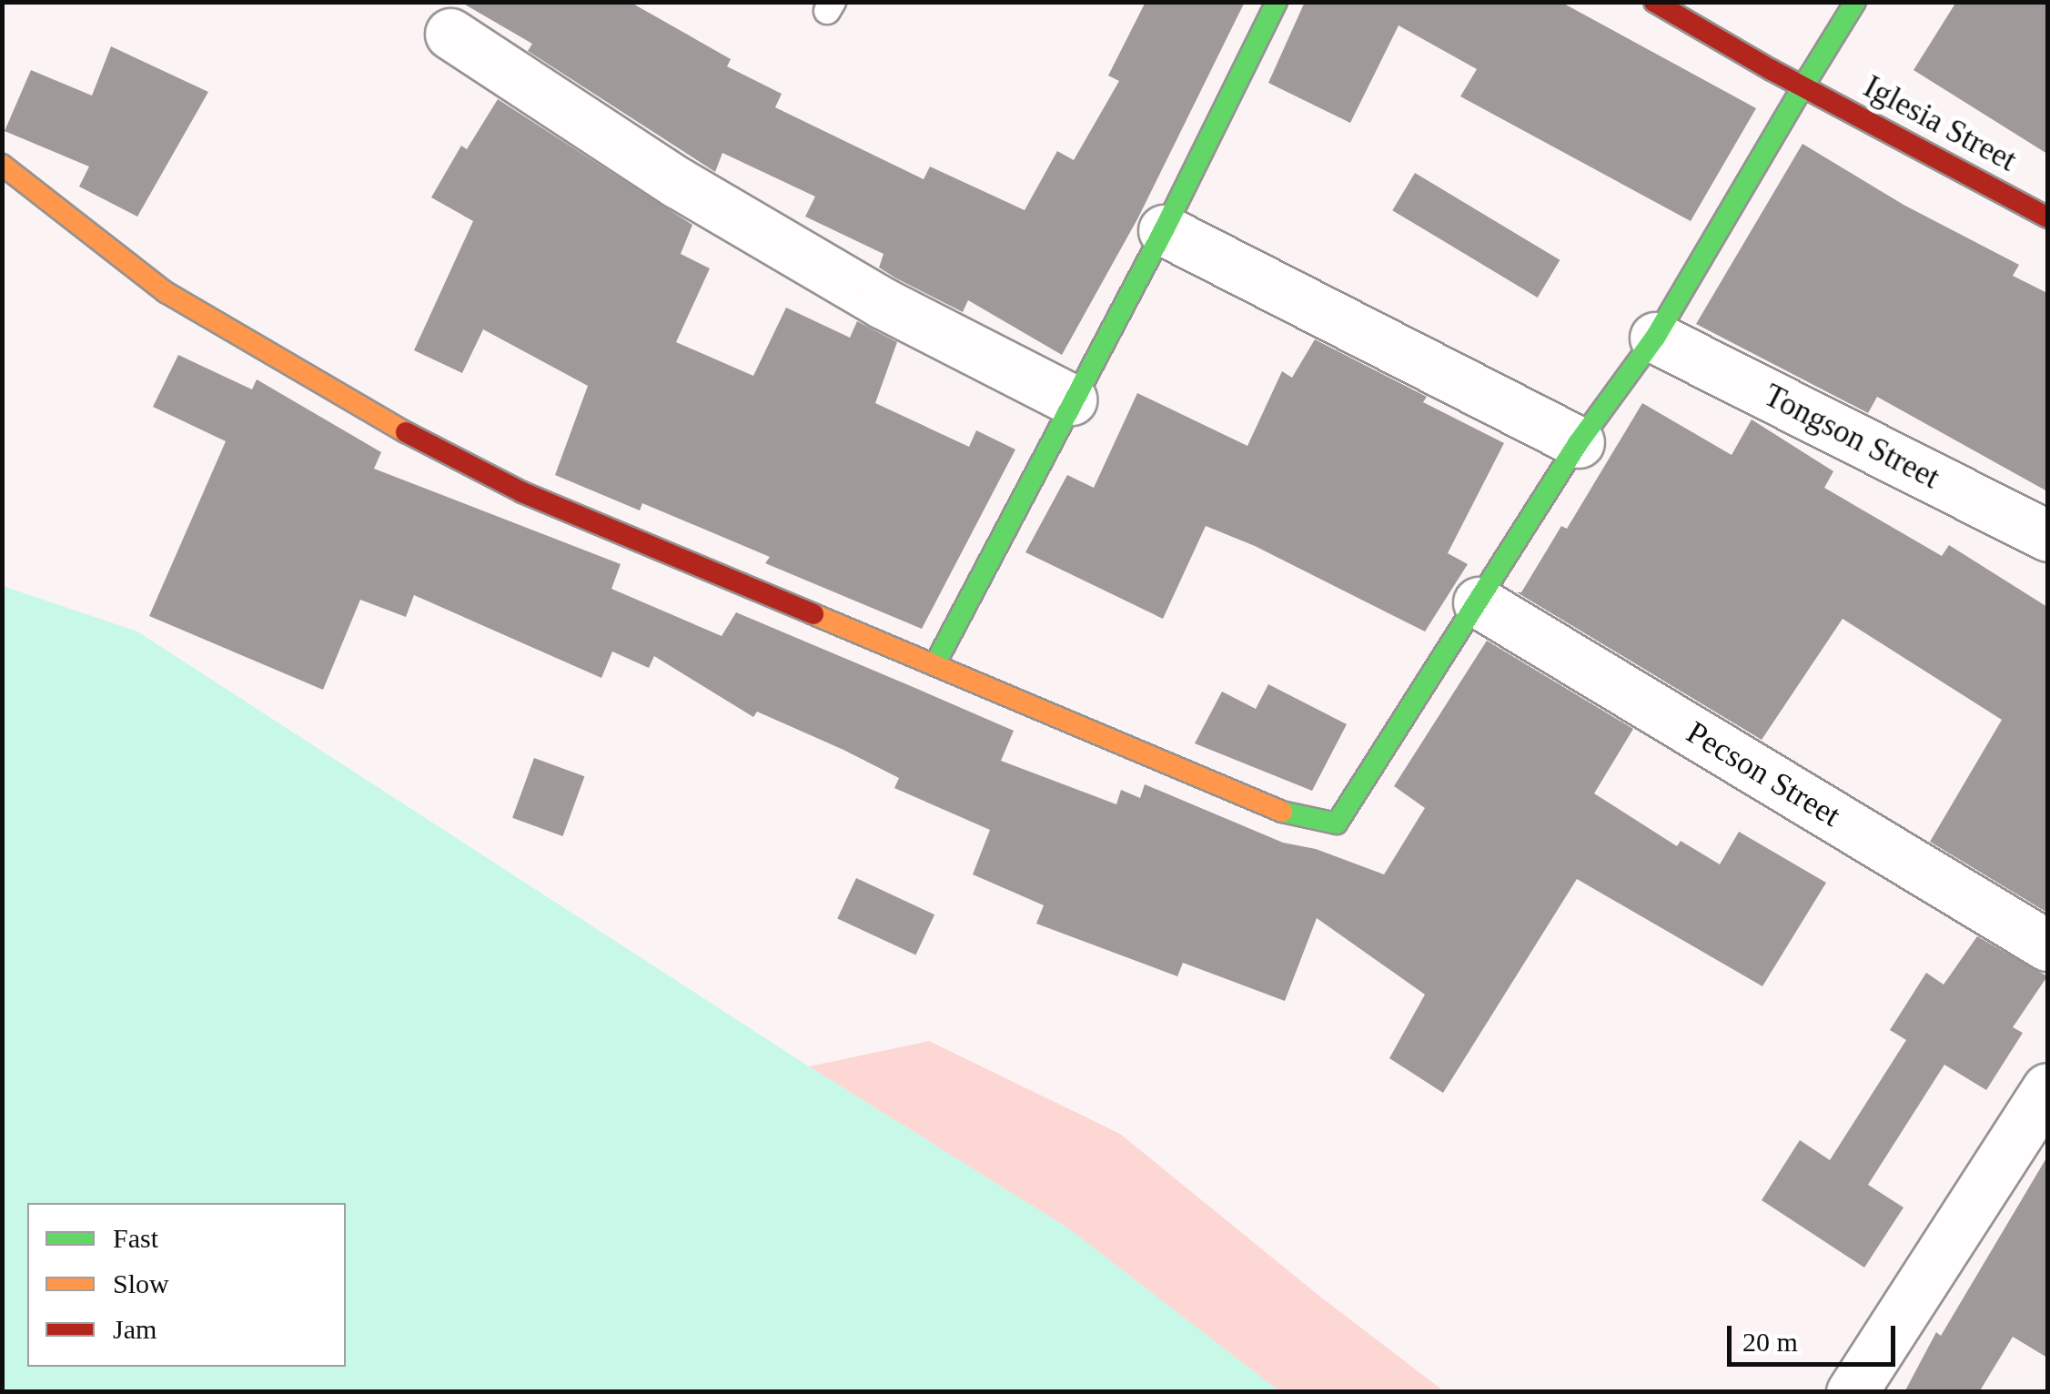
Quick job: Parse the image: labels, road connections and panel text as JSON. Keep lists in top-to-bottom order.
{
  "streets": {
    "street": ["Iglesia Street", "Tongson Street", "Pecson Street"]
  },
  "legend": ["Fast", "Slow", "Jam"],
  "scale_bar": "20 m"
}
